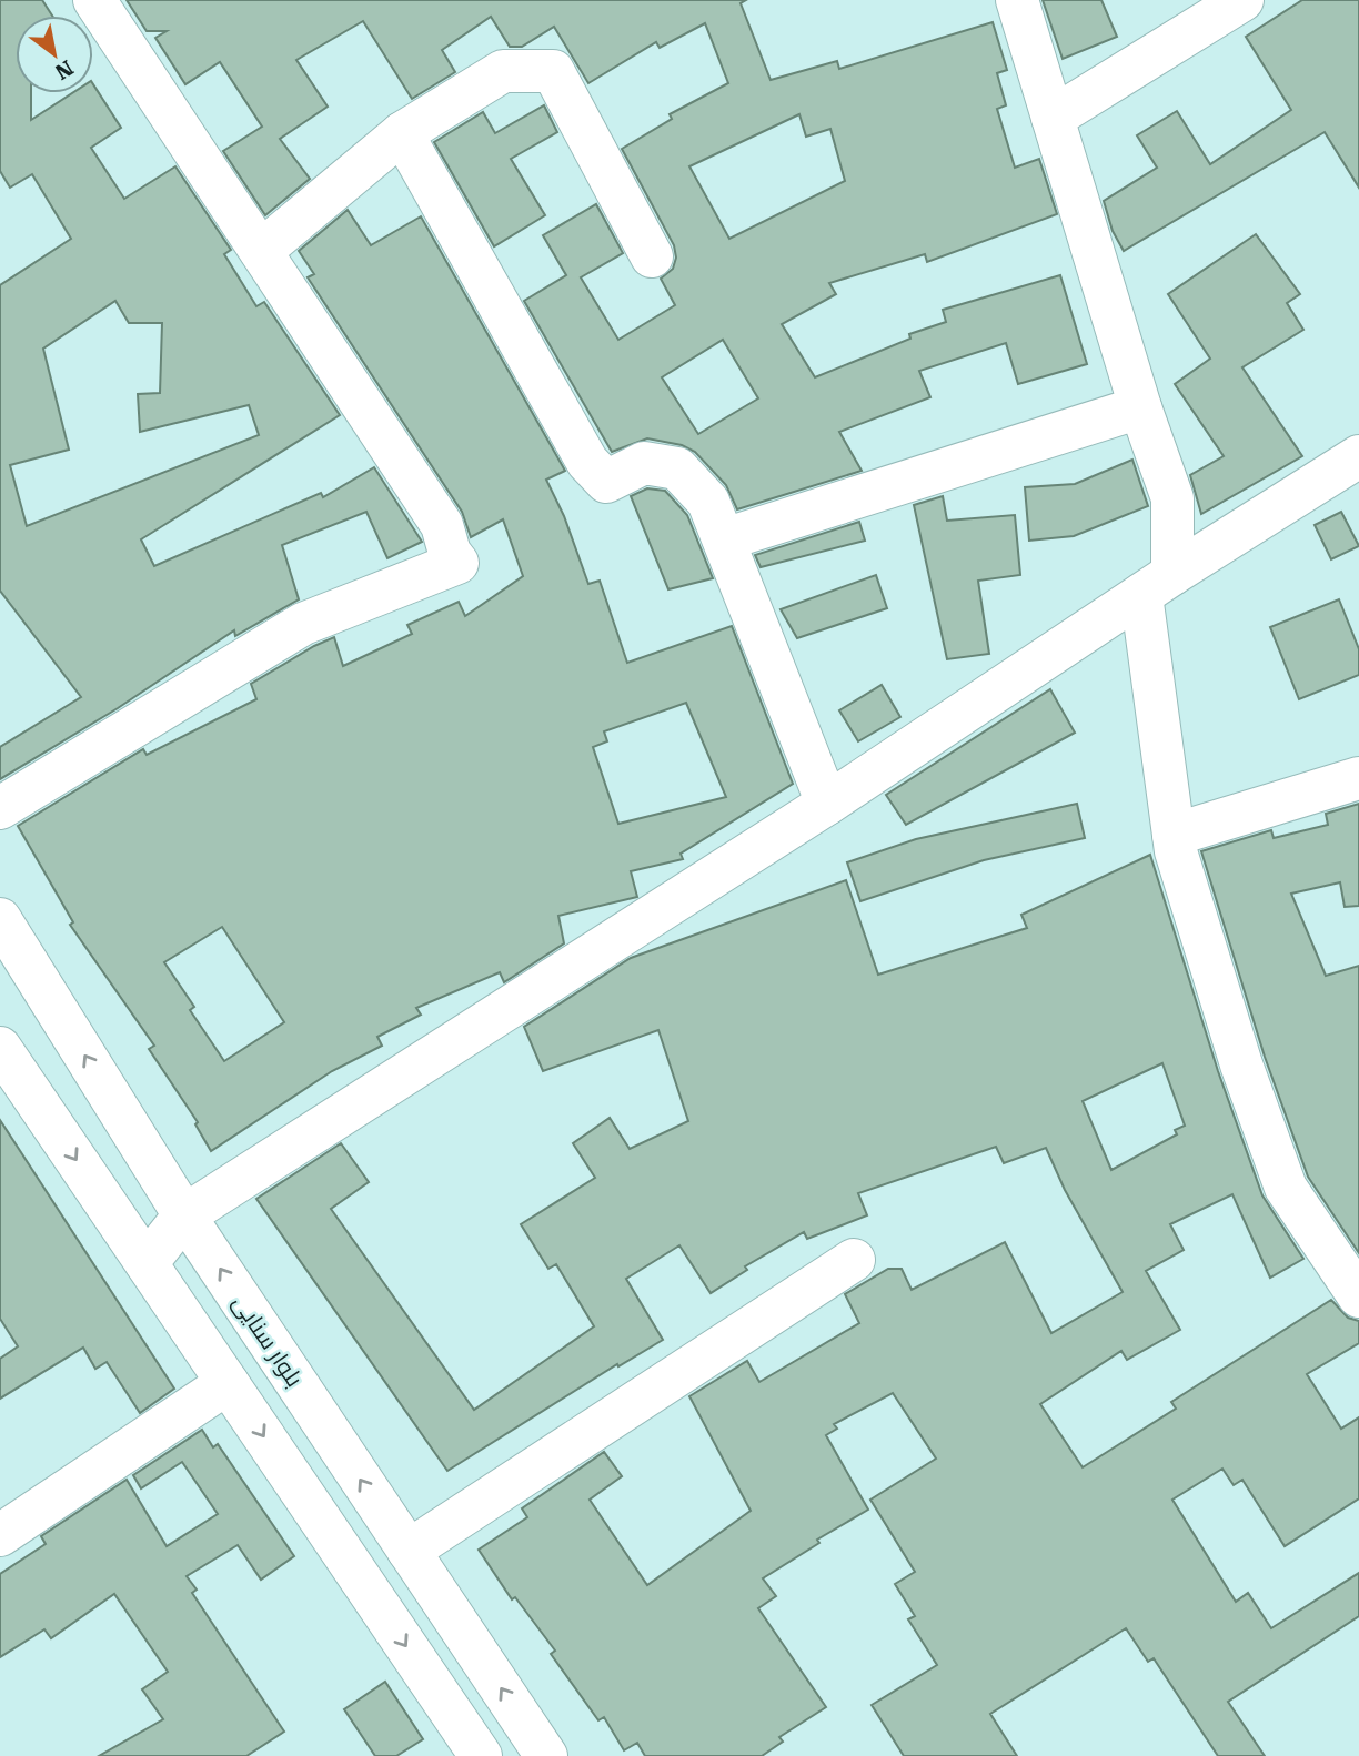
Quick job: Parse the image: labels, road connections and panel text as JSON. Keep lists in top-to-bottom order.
{
  "streets": {
    "street": ["بلوار سنایی"]
  },
  "north": "bottom right"
}
